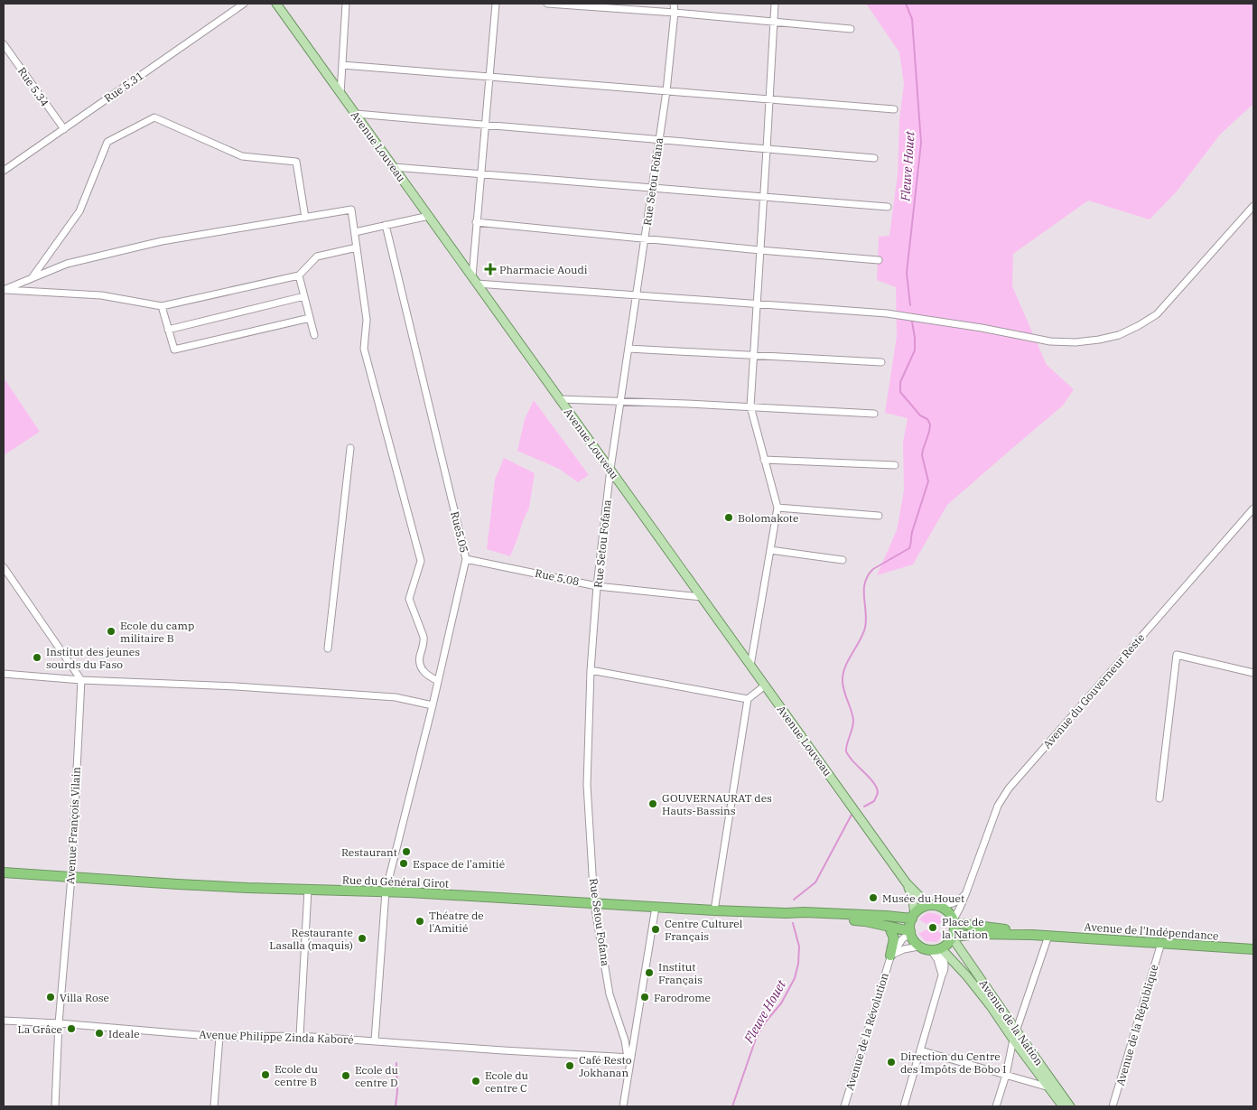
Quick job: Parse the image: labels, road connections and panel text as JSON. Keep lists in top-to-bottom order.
{
  "streets": {
    "highway": ["Rue du Général Girot", "Avenue de l'Indépendance"],
    "main road": ["Avenue Louveau", "Avenue de la Nation"],
    "street": [
      "Rue 5.34",
      "Rue 5.31",
      "Rue Setou Fofana",
      "Rue5.05",
      "Rue 5.08",
      "Avenue du Gouverneur Reste",
      "Avenue François Vilain",
      "Avenue de la République",
      "Avenue de la Révolution",
      "Avenue Philippe Zinda Kaboré"
    ]
  },
  "crossings": [
    ["Rue 5.34", "Rue 5.31"],
    ["Avenue Louveau", "Rue Setou Fofana"],
    ["Avenue Louveau", "Rue 5.08"],
    ["Avenue Louveau", "Avenue du Gouverneur Reste"],
    ["Avenue Louveau", "Avenue de l'Indépendance"],
    ["Avenue Louveau", "Avenue de la Nation"],
    ["Avenue Louveau", "Avenue de la Révolution"],
    ["Rue Setou Fofana", "Rue 5.08"],
    ["Rue Setou Fofana", "Rue du Général Girot"],
    ["Rue Setou Fofana", "Avenue Philippe Zinda Kaboré"],
    ["Rue5.05", "Rue 5.08"],
    ["Rue5.05", "Rue du Général Girot"],
    ["Rue5.05", "Avenue Philippe Zinda Kaboré"],
    ["Avenue du Gouverneur Reste", "Avenue de l'Indépendance"],
    ["Avenue du Gouverneur Reste", "Avenue de la Nation"],
    ["Avenue du Gouverneur Reste", "Avenue de la Révolution"],
    ["Avenue François Vilain", "Rue du Général Girot"],
    ["Avenue François Vilain", "Avenue Philippe Zinda Kaboré"],
    ["Avenue de l'Indépendance", "Avenue de la Nation"],
    ["Avenue de l'Indépendance", "Avenue de la République"],
    ["Avenue de l'Indépendance", "Avenue de la Révolution"],
    ["Avenue de la Nation", "Avenue de la Révolution"]
  ],
  "water": ["Fleuve Houet"],
  "places": {
    "health": ["Pharmacie Aoudi"],
    "other": [
      "Bolomakote",
      "Ecole du camp militaire B",
      "Institut des jeunes sourds du Faso",
      "GOUVERNAURAT des Hauts-Bassins",
      "Restaurant",
      "Espace de l'amitié",
      "Musée du Houet",
      "Théatre de l'Amitié",
      "Place de la Nation",
      "Centre Culturel Français",
      "Restaurante Lasalla (maquis)",
      "Institut Français",
      "Villa Rose",
      "Farodrome",
      "La Grâce",
      "Ideale",
      "Direction du Centre des Impôts de Bobo I",
      "Café Resto Jokhanan",
      "Ecole du centre B",
      "Ecole du centre D",
      "Ecole du centre C"
    ]
  }
}
